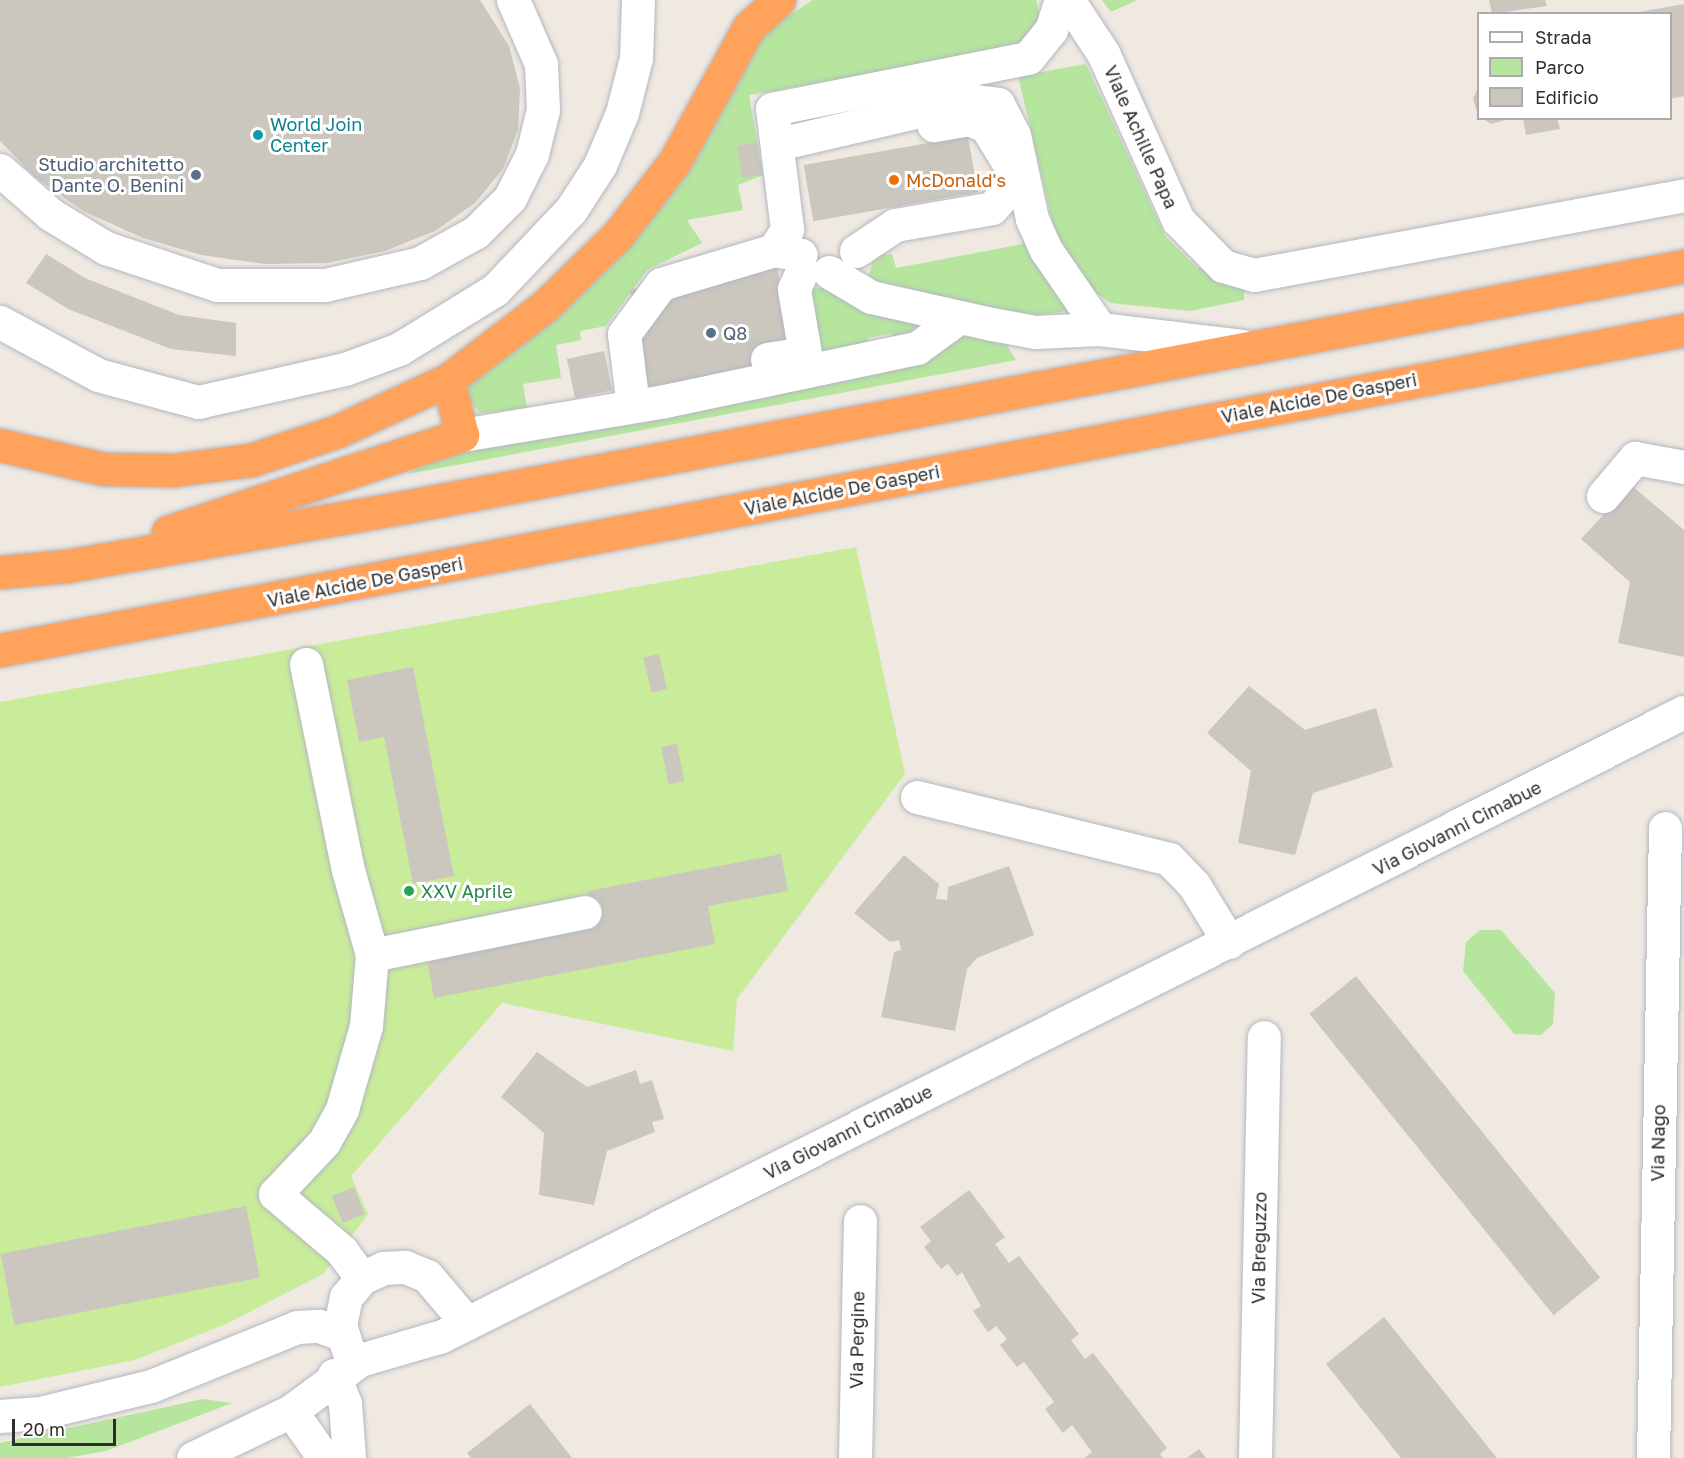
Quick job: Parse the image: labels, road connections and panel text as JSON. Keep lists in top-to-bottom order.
{
  "streets": {
    "highway": ["Viale Alcide De Gasperi"],
    "street": [
      "Viale Achille Papa",
      "Via Giovanni Cimabue",
      "Via Nago",
      "Via Breguzzo",
      "Via Pergine"
    ]
  },
  "places": [
    "World Join Center",
    "Studio architetto Dante O. Benini",
    "McDonald's",
    "Q8",
    "XXV Aprile"
  ],
  "legend": ["Strada", "Parco", "Edificio"],
  "scale_bar": "20 m"
}
